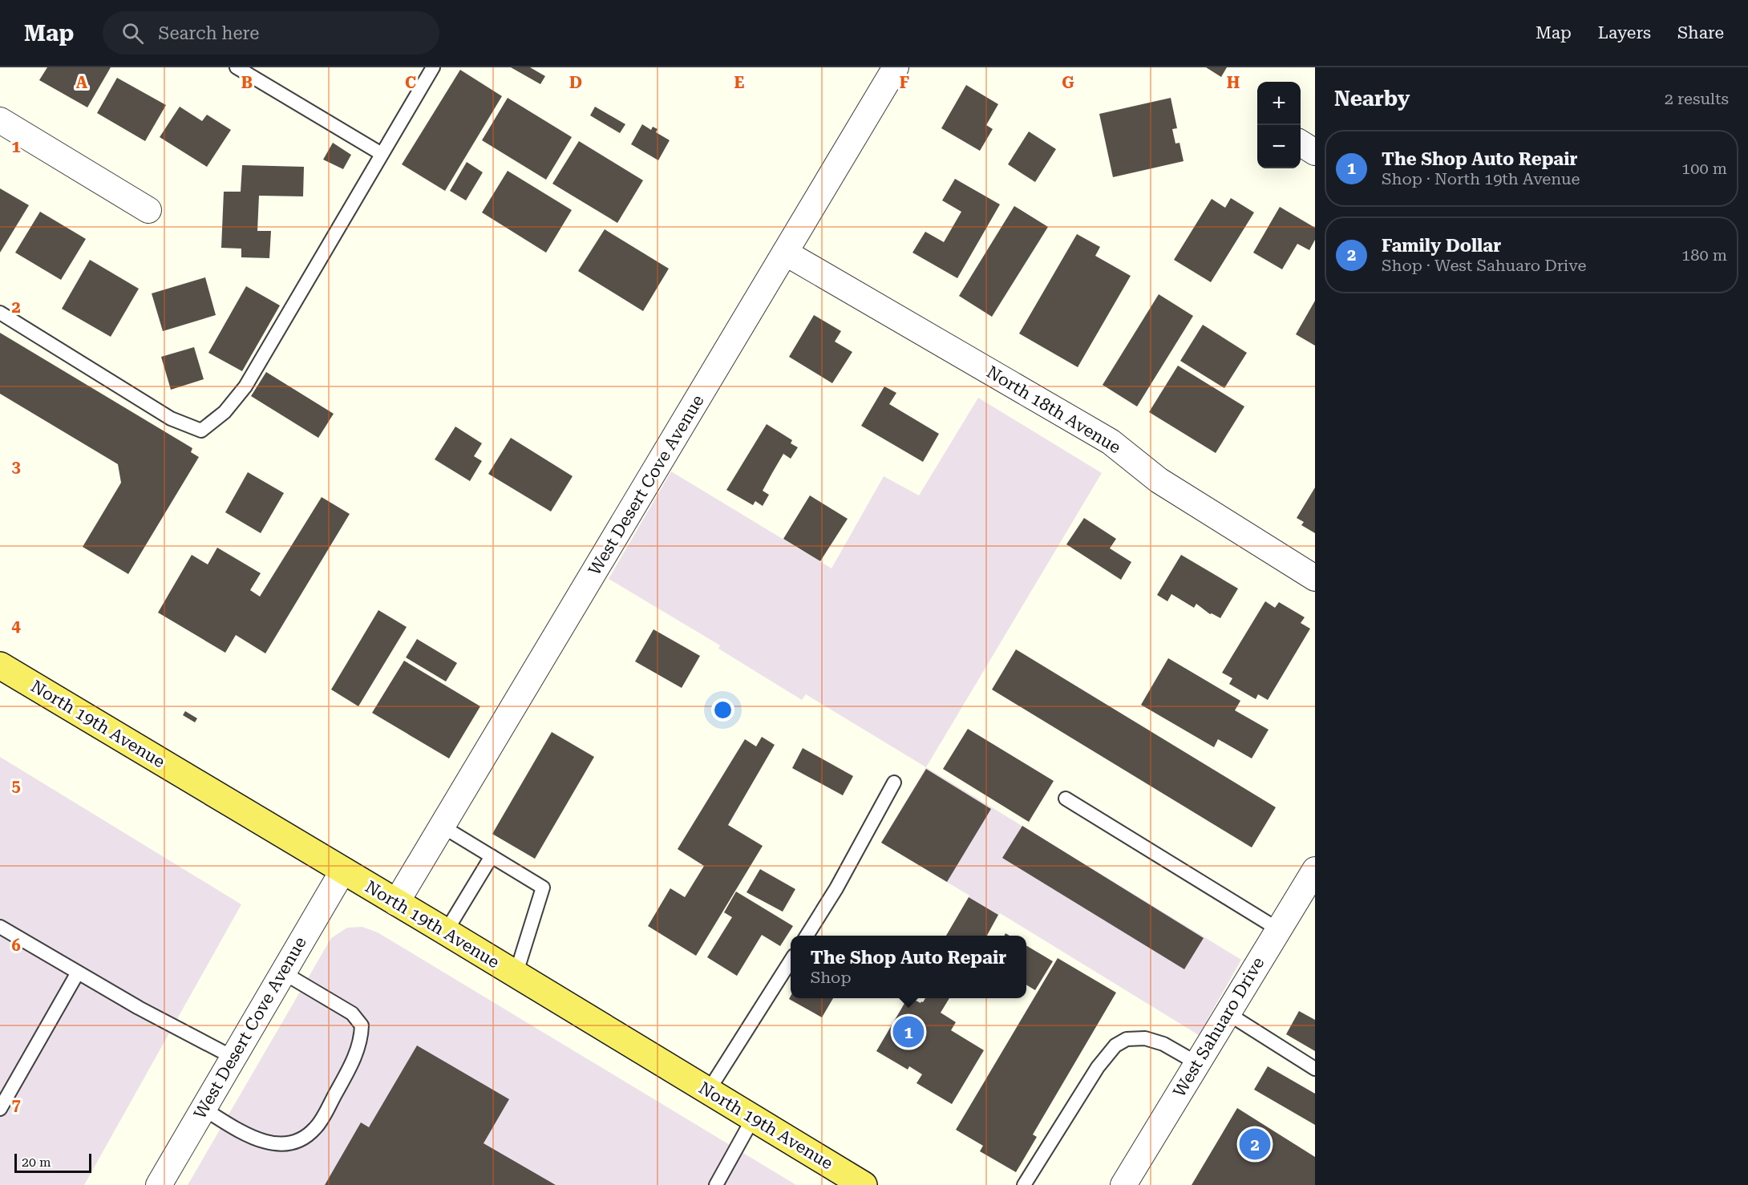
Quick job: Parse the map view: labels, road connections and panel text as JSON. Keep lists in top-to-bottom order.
{
  "streets": {
    "main road": ["North 19th Avenue"],
    "street": ["North 18th Avenue", "West Desert Cove Avenue", "West Sahuaro Drive"]
  },
  "crossings": [
    ["North 18th Avenue", "West Desert Cove Avenue"],
    ["West Desert Cove Avenue", "North 19th Avenue"]
  ],
  "scale_bar": "20 m",
  "page": {
    "header": "Map",
    "search": "Search here",
    "nav": ["Map", "Layers", "Share"],
    "heading": ["Nearby", "2 results"],
    "map_buttons": ["+", "−"],
    "list": [
      {
        "mark": "1",
        "name": "The Shop Auto Repair",
        "note": "Shop · North 19th Avenue",
        "value": "100 m"
      },
      {
        "mark": "2",
        "name": "Family Dollar",
        "note": "Shop · West Sahuaro Drive",
        "value": "180 m"
      }
    ],
    "popup": ["The Shop Auto Repair", "Shop"],
    "pins": ["1", "2"],
    "scale": "20 m"
  },
  "grid": {
    "columns": [
      "A",
      "B",
      "C",
      "D",
      "E",
      "F",
      "G",
      "H"
    ],
    "rows": [
      "1",
      "2",
      "3",
      "4",
      "5",
      "6",
      "7"
    ]
  }
}
